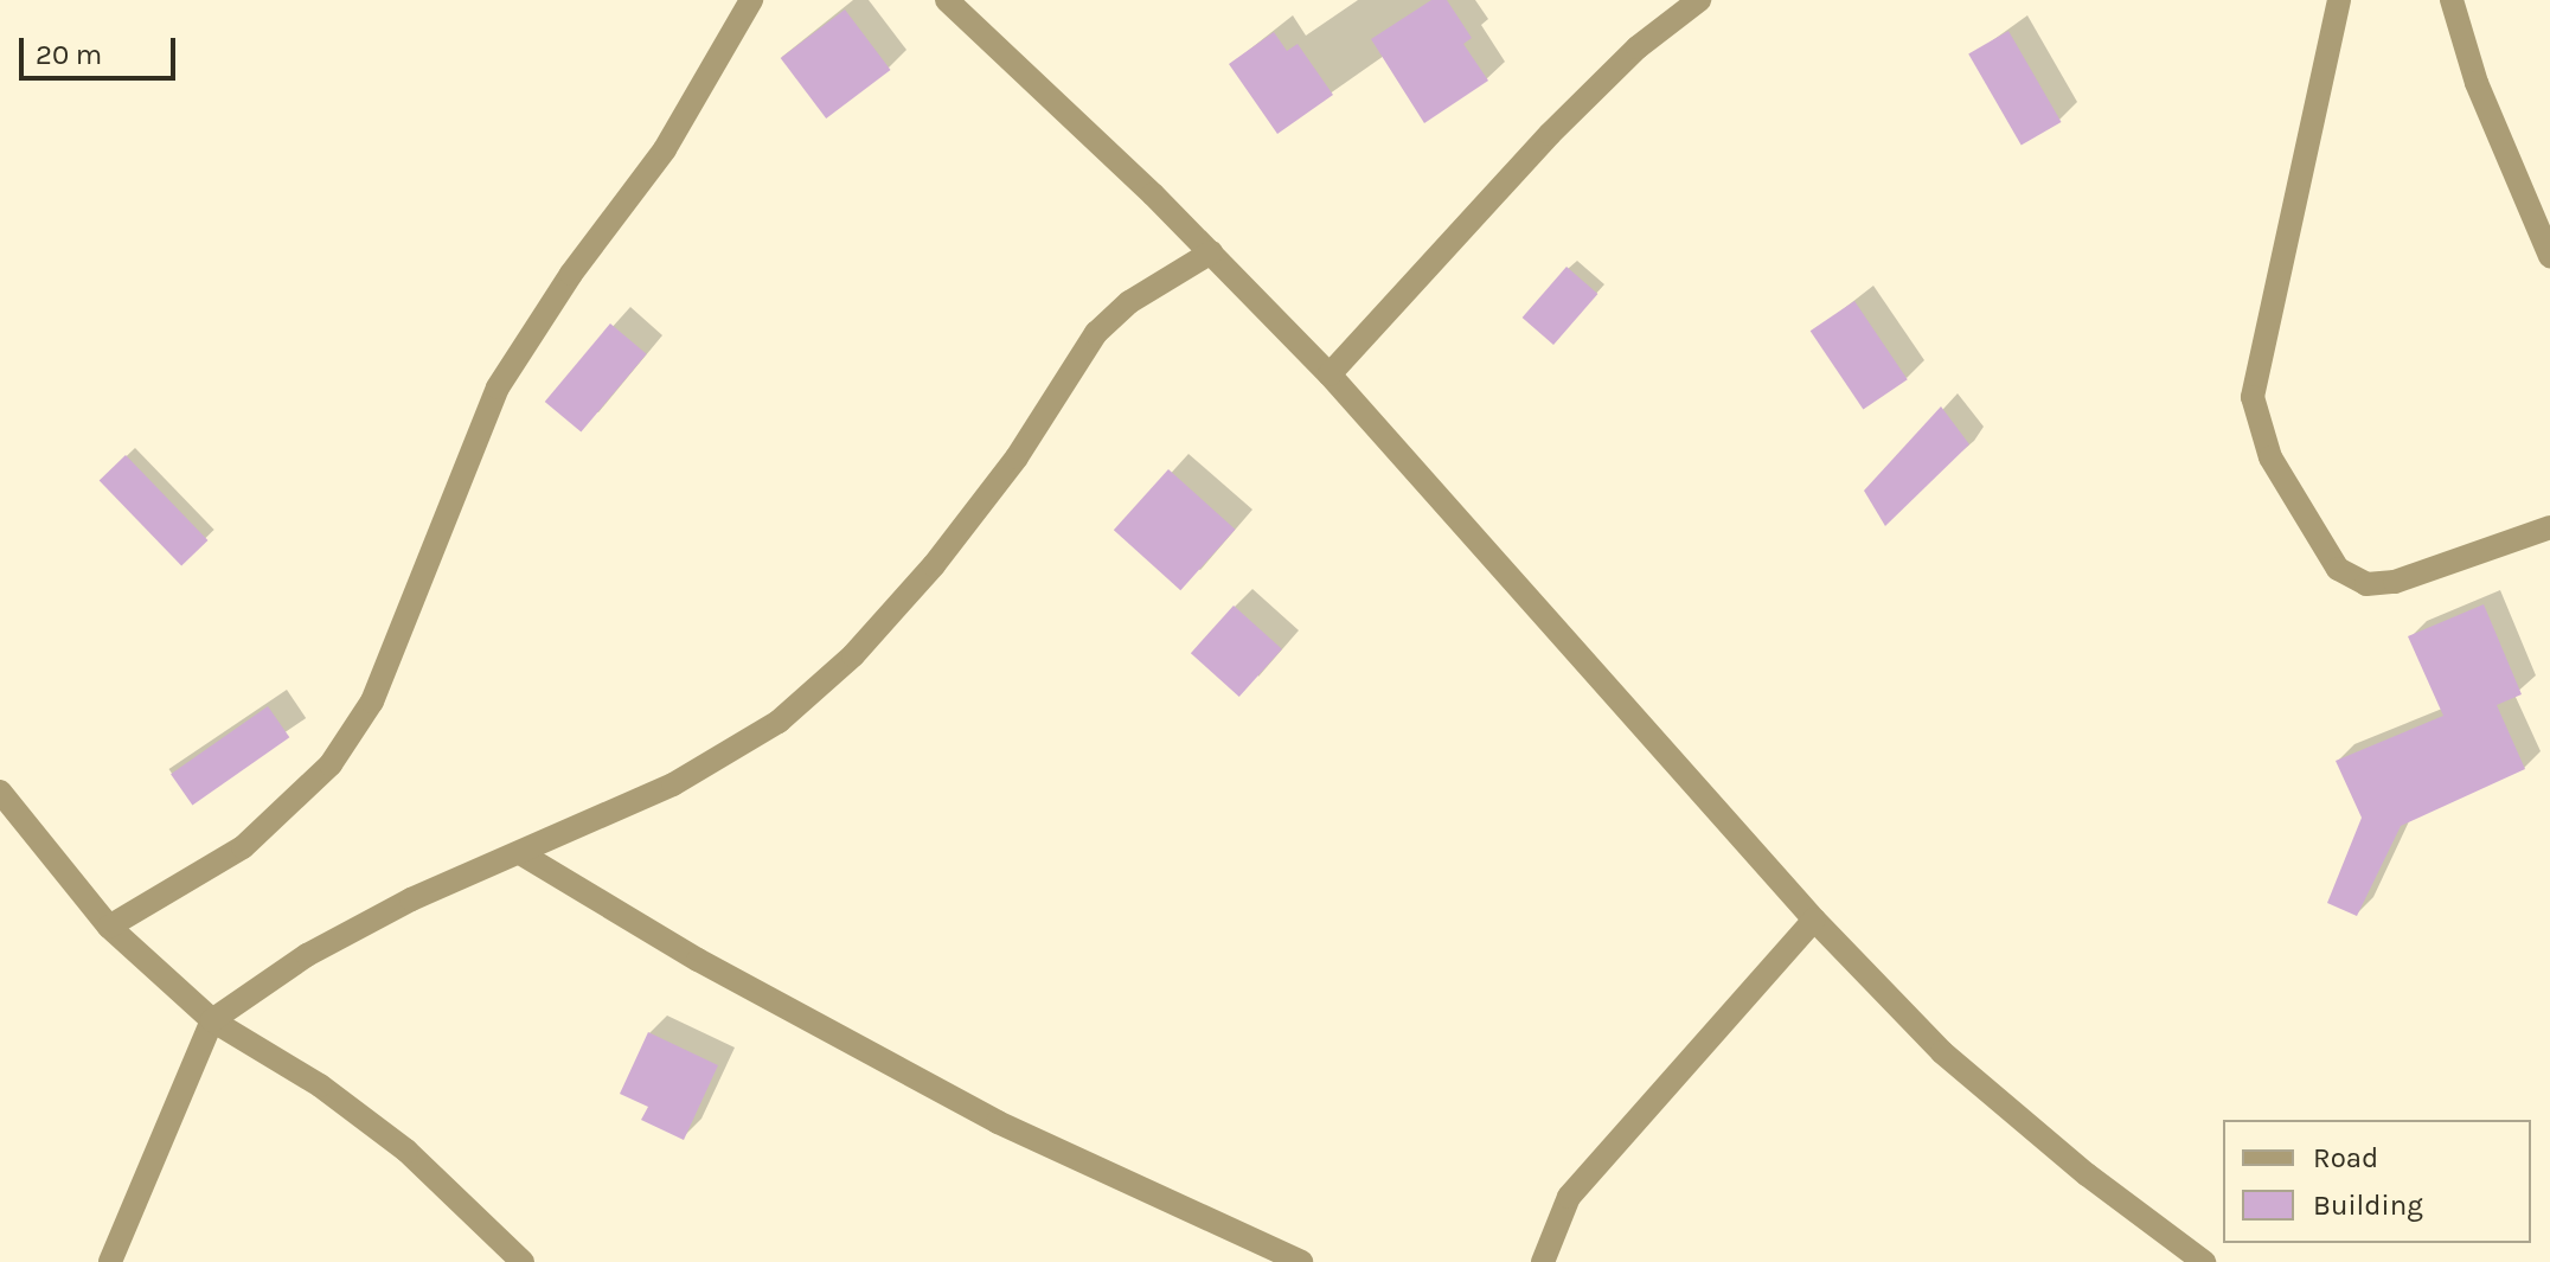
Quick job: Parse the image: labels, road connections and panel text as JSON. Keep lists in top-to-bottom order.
{
  "legend": ["Road", "Building"],
  "scale_bar": "20 m"
}
